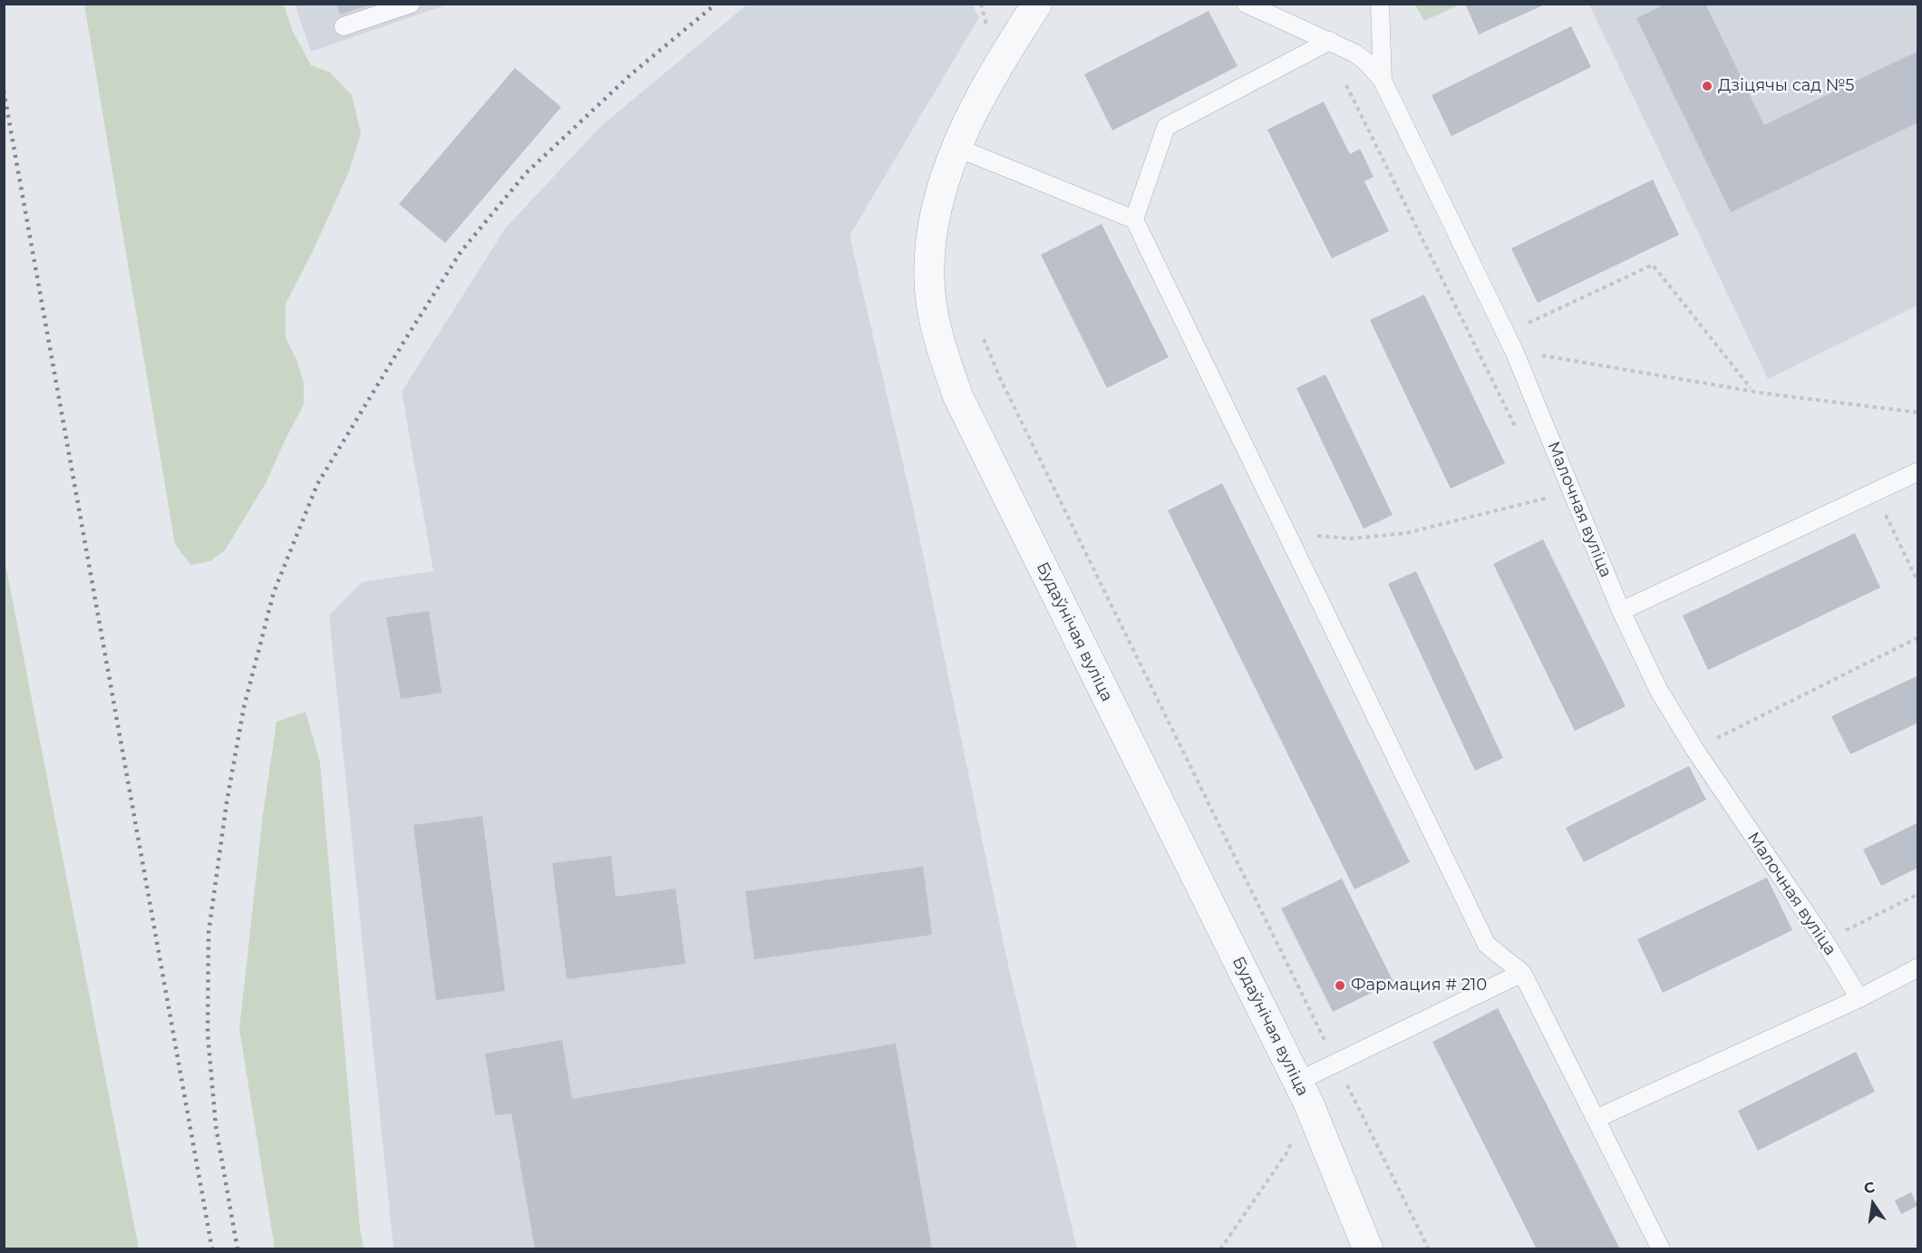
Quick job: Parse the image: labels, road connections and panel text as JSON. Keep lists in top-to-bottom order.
{
  "streets": {
    "street": ["Будаўнічая вуліца"],
    "lane": ["Малочная вуліца"]
  },
  "places": ["Дзіцячы сад №5", "Фармация # 210"],
  "north": "top"
}
